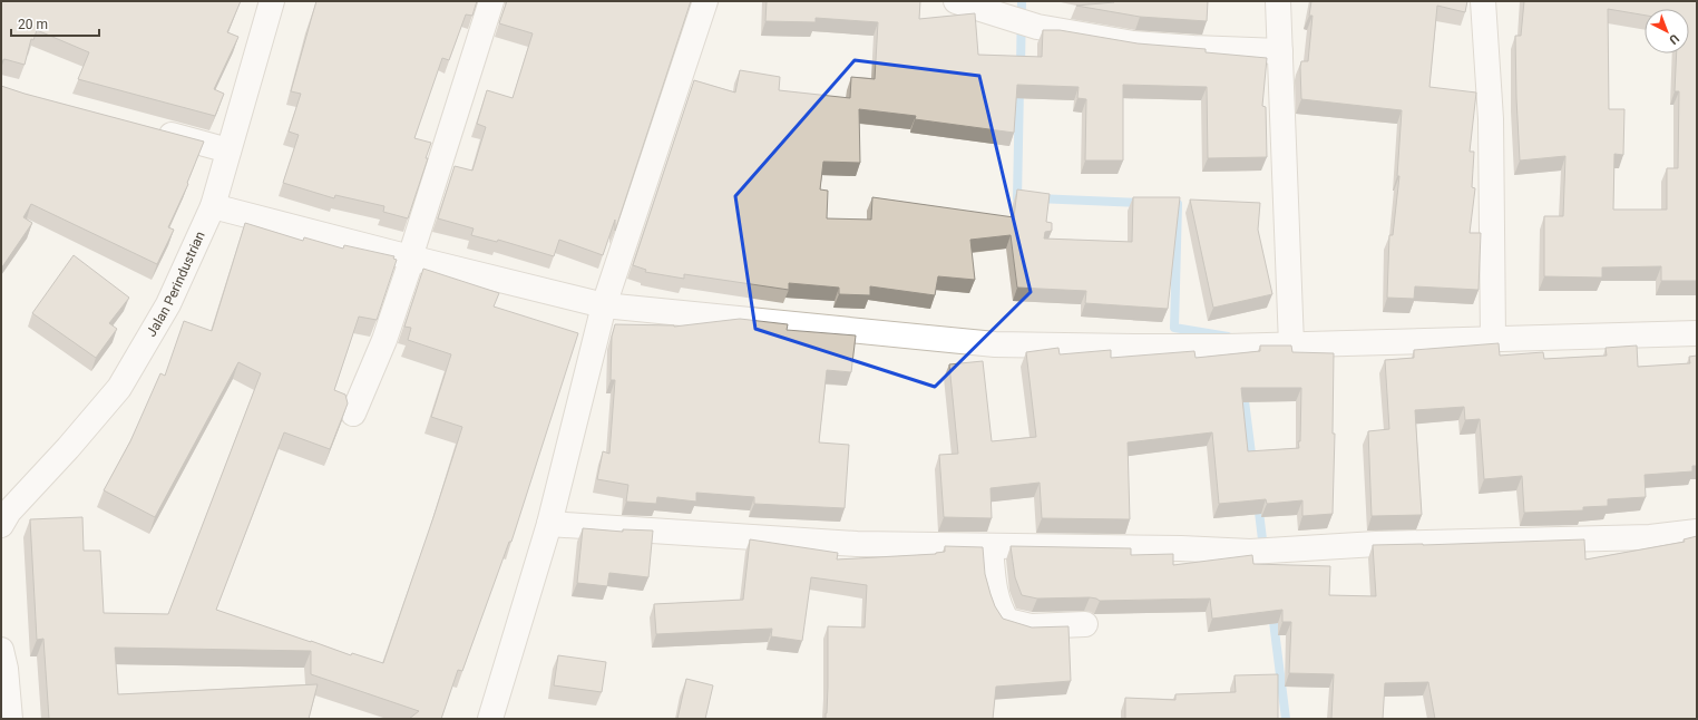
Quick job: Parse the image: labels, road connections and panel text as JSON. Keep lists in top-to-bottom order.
{
  "streets": {
    "street": ["Jalan Perindustrian"]
  },
  "scale_bar": "20 m",
  "north": "bottom right"
}
